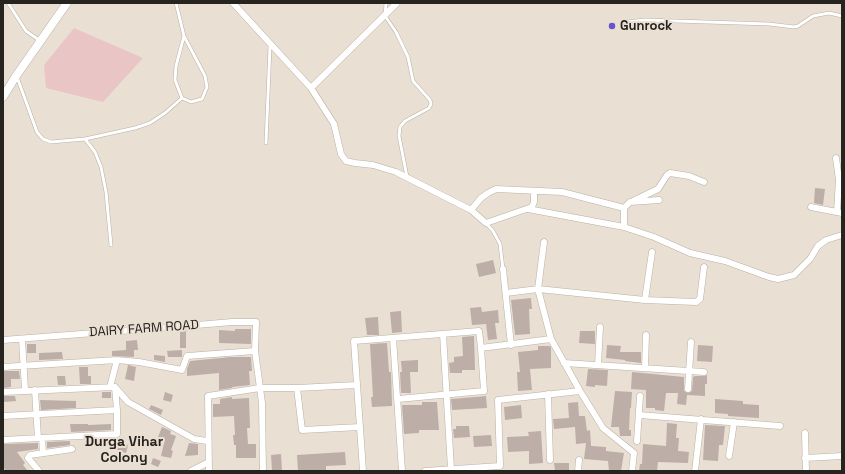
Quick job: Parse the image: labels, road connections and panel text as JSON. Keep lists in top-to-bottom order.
{
  "streets": {
    "street": ["DAIRY FARM ROAD"]
  },
  "districts": ["Durga Vihar Colony"],
  "places": ["Gunrock"]
}
